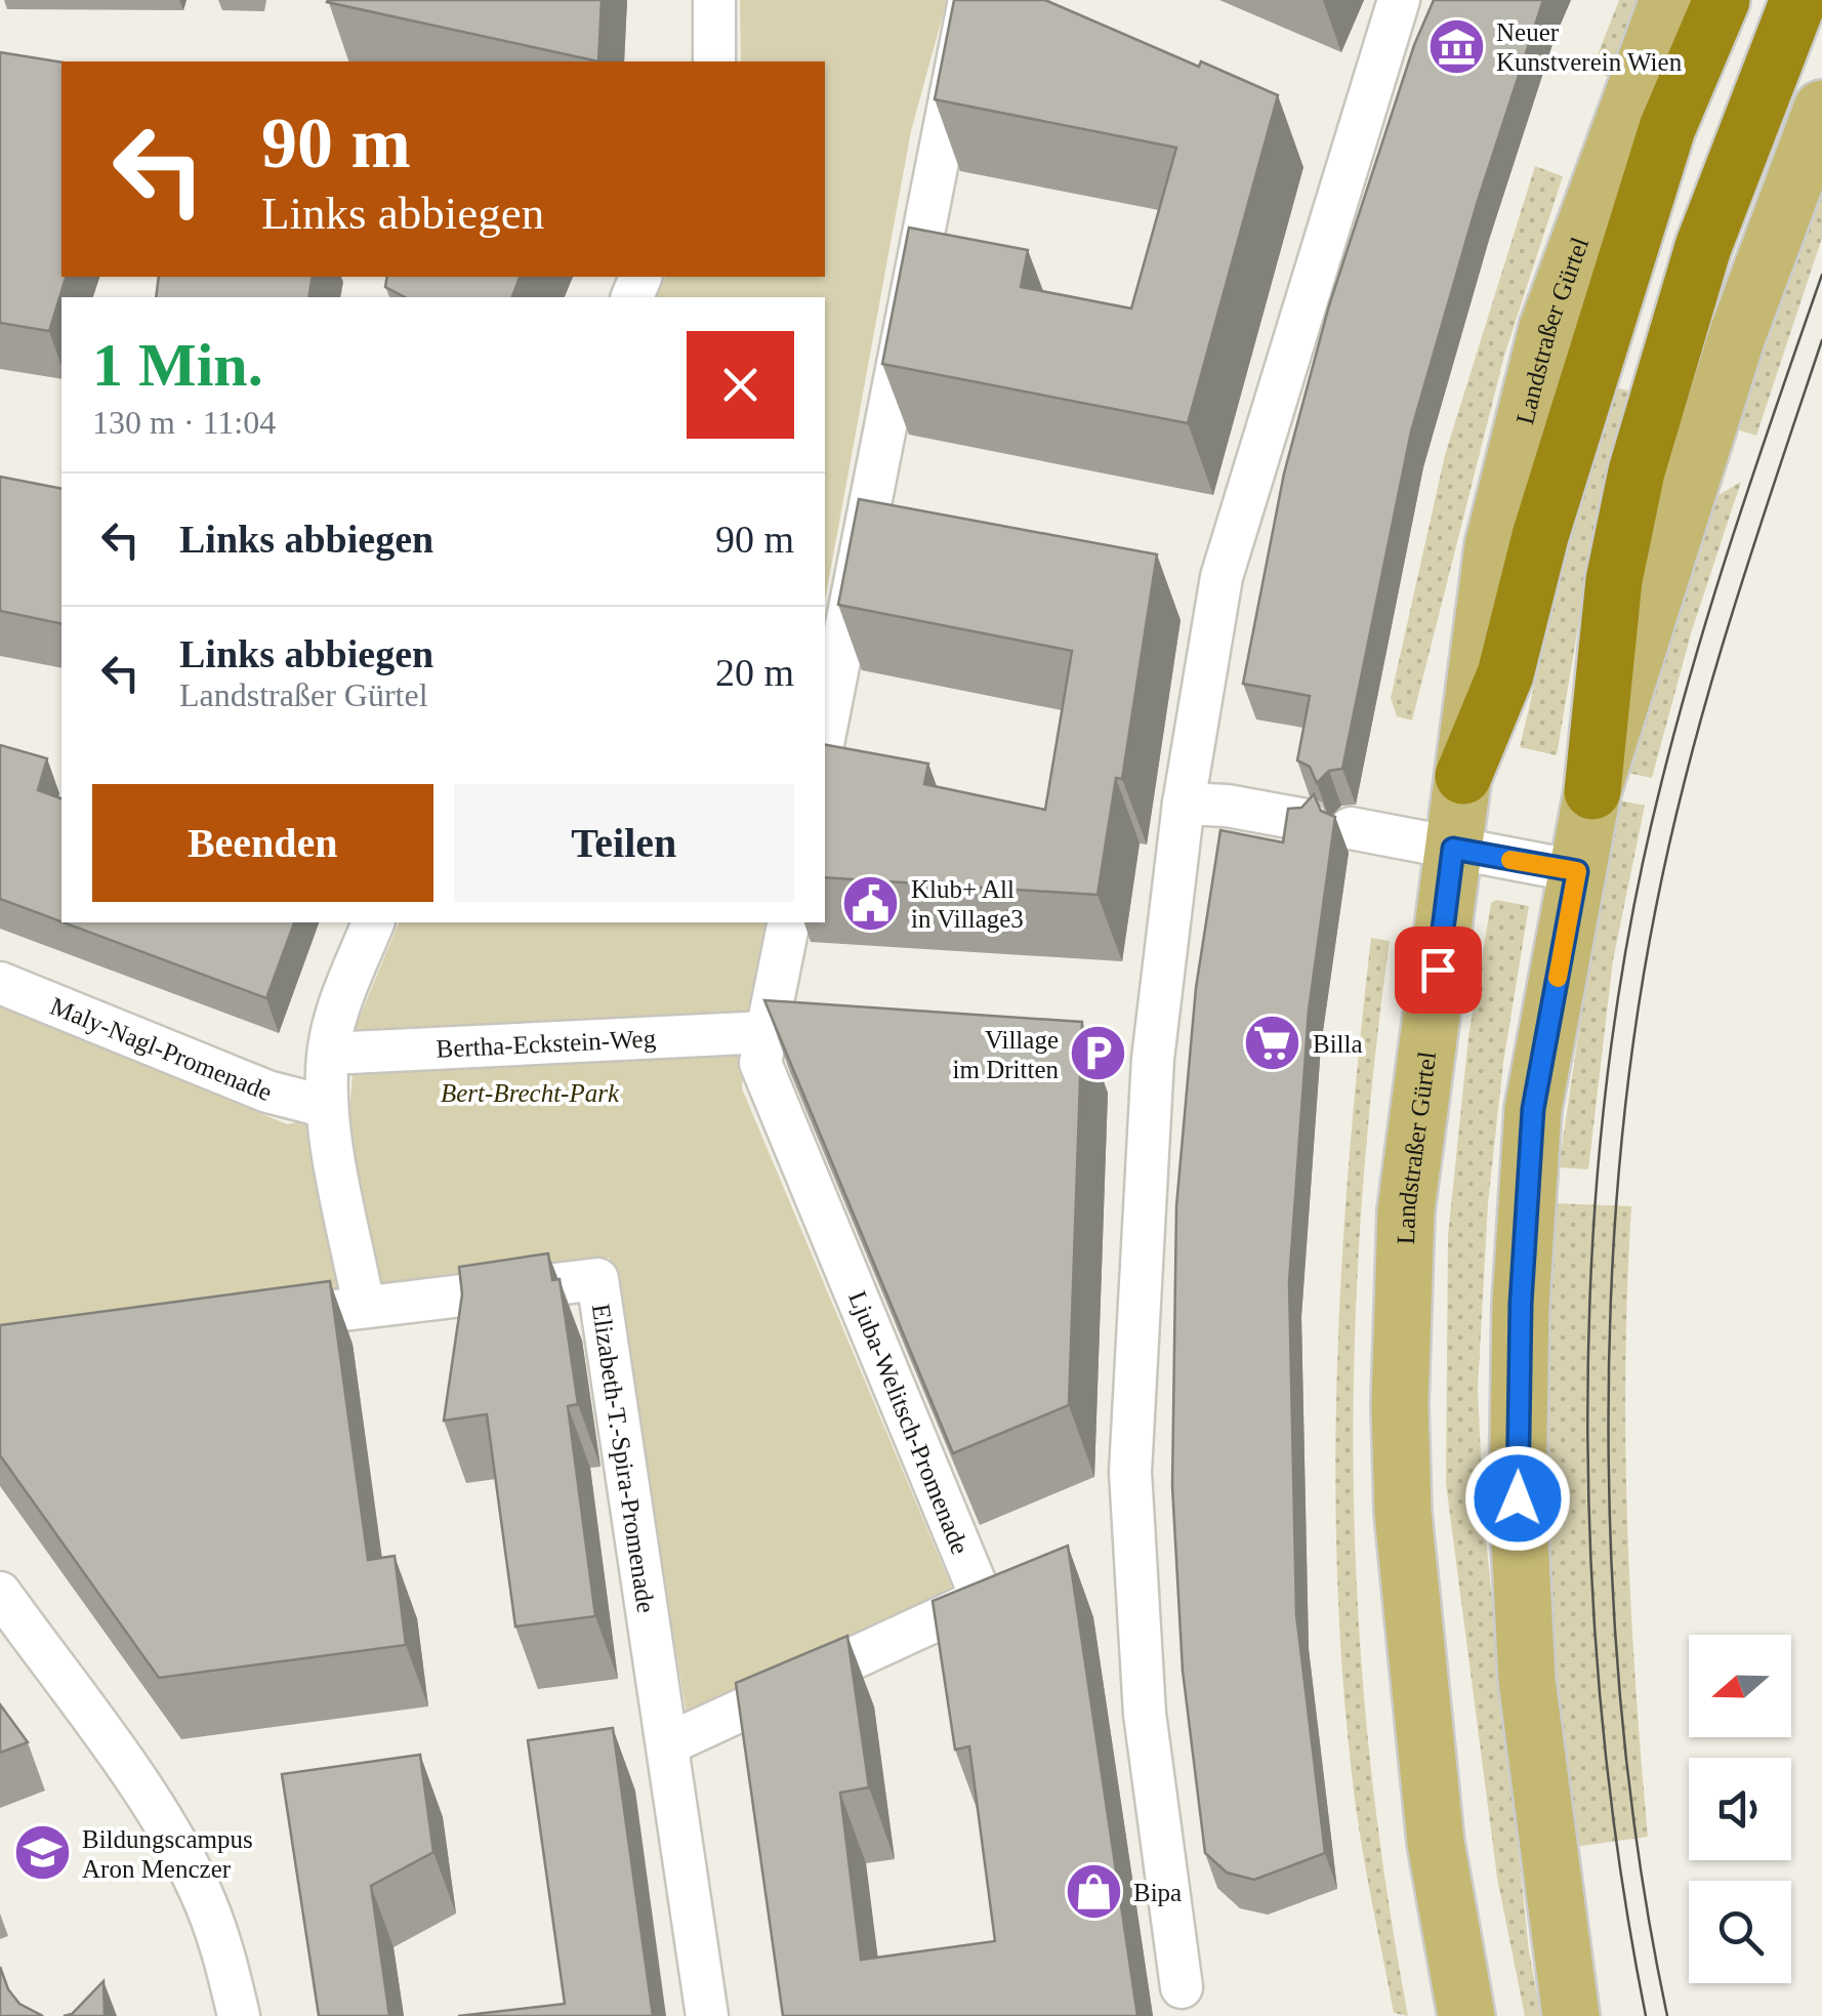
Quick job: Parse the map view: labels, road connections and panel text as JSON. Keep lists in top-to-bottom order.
{
  "streets": {
    "main road": ["Landstraßer Gürtel"],
    "street": [
      "Bertha-Eckstein-Weg",
      "Maly-Nagl-Promenade",
      "Ljuba-Welitsch-Promenade",
      "Elizabeth-T.-Spira-Promenade"
    ]
  },
  "crossings": [
    ["Bertha-Eckstein-Weg", "Ljuba-Welitsch-Promenade"],
    ["Ljuba-Welitsch-Promenade", "Elizabeth-T.-Spira-Promenade"]
  ],
  "parks": ["Bert-Brecht-Park"],
  "places": {
    "museum": ["Neuer Kunstverein Wien"],
    "public building": ["Klub+ All in Village3"],
    "supermarket": ["Billa"],
    "parking": ["Village im Dritten"],
    "school or university": ["Bildungscampus Aron Menczer"],
    "shop": ["Bipa"]
  },
  "north": "left",
  "page": {
    "turn": ["90 m", "Links abbiegen"],
    "heading": ["1 Min.", "130 m · 11:04"],
    "list": [
      {
        "name": "Links abbiegen",
        "value": "90 m"
      },
      {
        "name": "Links abbiegen",
        "note": "Landstraßer Gürtel",
        "value": "20 m"
      }
    ],
    "buttons": ["Beenden", "Teilen"]
  }
}
